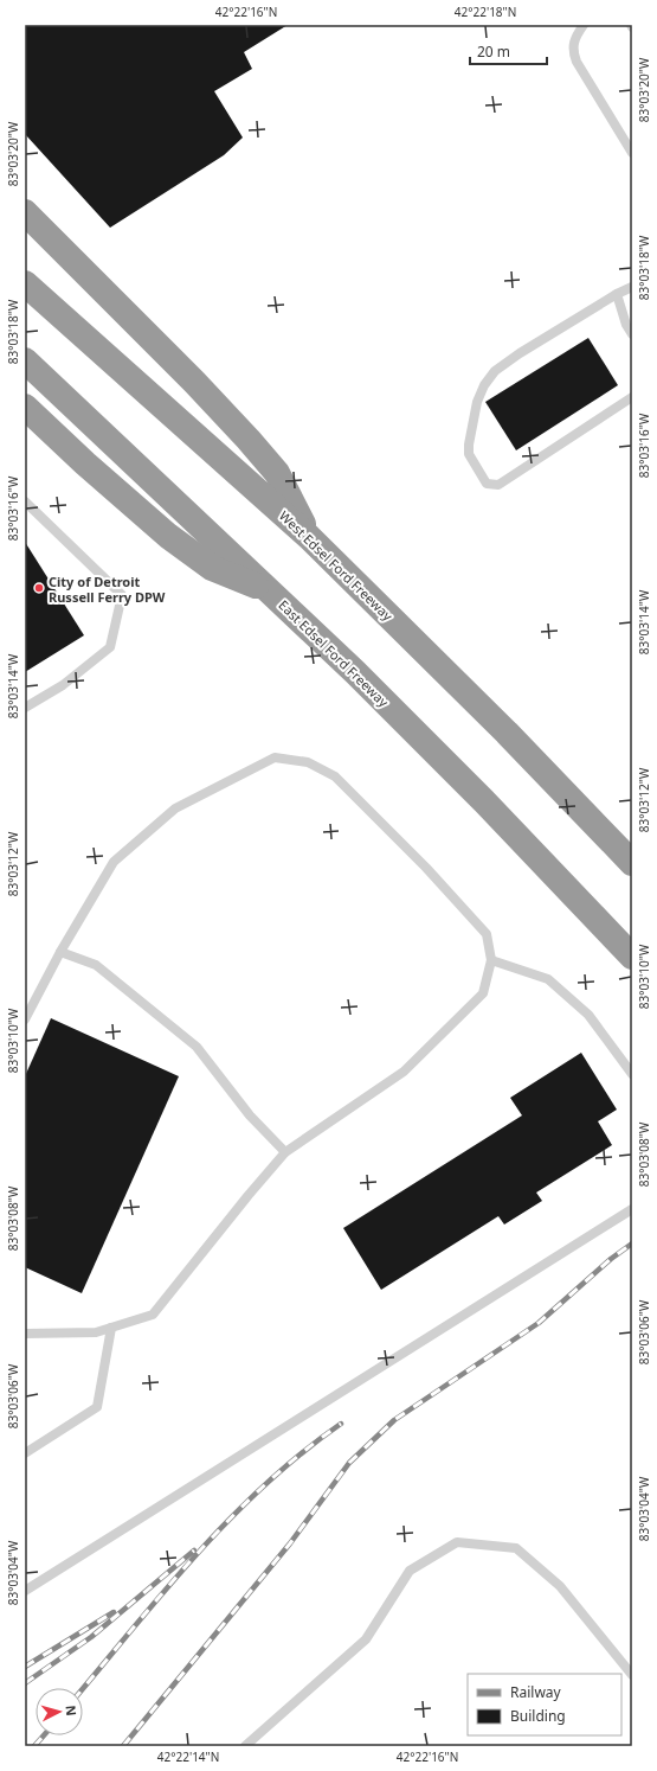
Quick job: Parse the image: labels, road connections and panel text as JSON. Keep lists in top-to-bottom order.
{
  "streets": {
    "highway": ["West Edsel Ford Freeway", "East Edsel Ford Freeway"]
  },
  "places": ["City of Detroit Russell Ferry DPW"],
  "legend": ["Railway", "Building"],
  "scale_bar": "20 m",
  "north": "right",
  "coordinates": [
    "42°22'16\"N",
    "42°22'18\"N",
    "83°03'20\"W",
    "83°03'18\"W",
    "83°03'16\"W",
    "83°03'14\"W",
    "83°03'12\"W",
    "83°03'10\"W",
    "83°03'08\"W",
    "83°03'06\"W",
    "83°03'04\"W",
    "42°22'14\"N"
  ]
}
